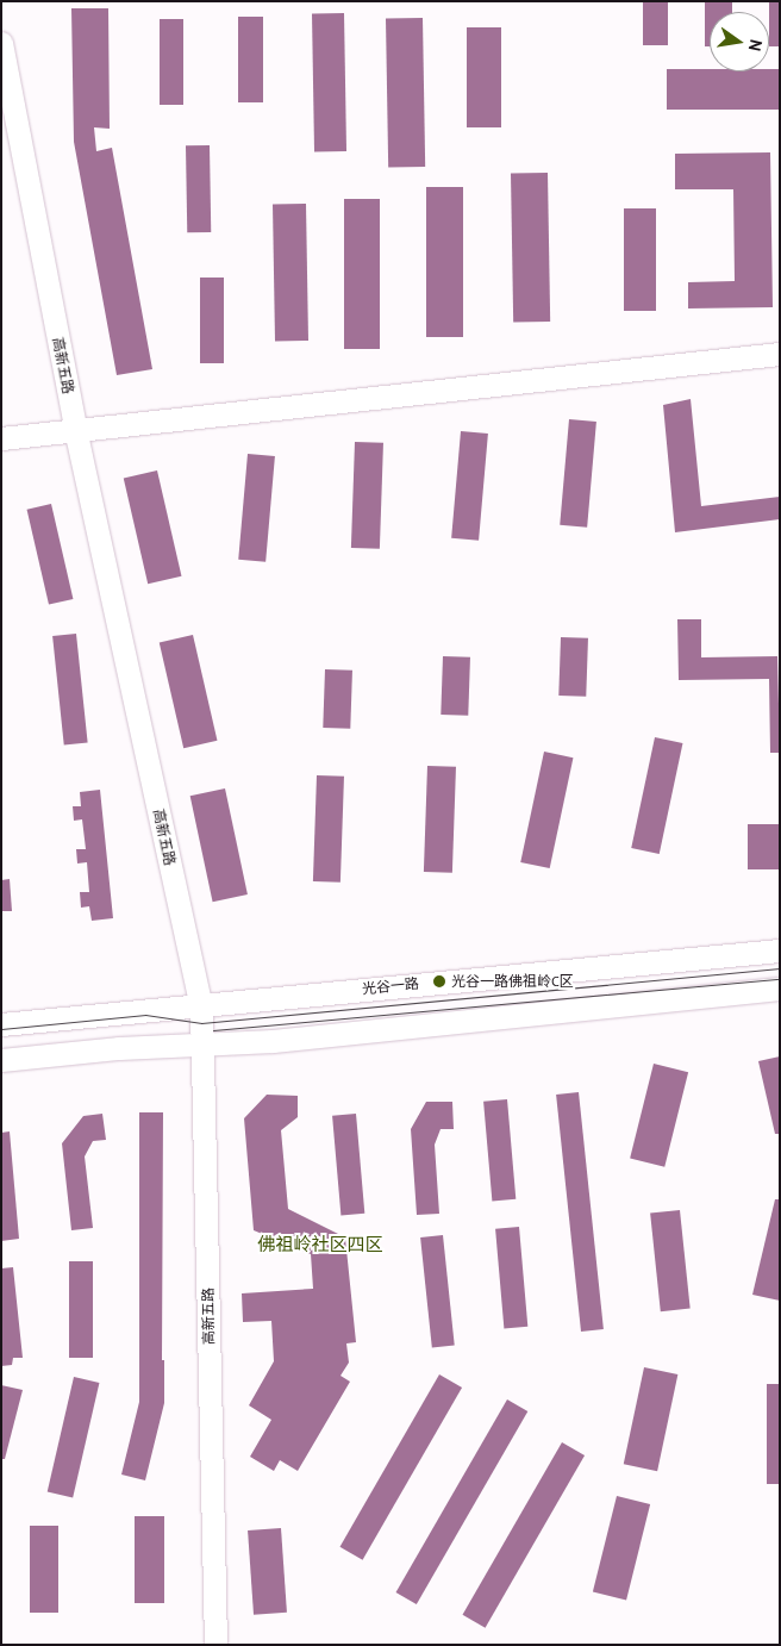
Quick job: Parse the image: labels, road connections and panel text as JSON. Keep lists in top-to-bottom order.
{
  "streets": {
    "main road": ["高新五路", "光谷一路"]
  },
  "crossings": [
    ["高新五路", "光谷一路"]
  ],
  "districts": ["佛祖岭社区四区"],
  "places": ["光谷一路佛祖岭C区"],
  "north": "right"
}
